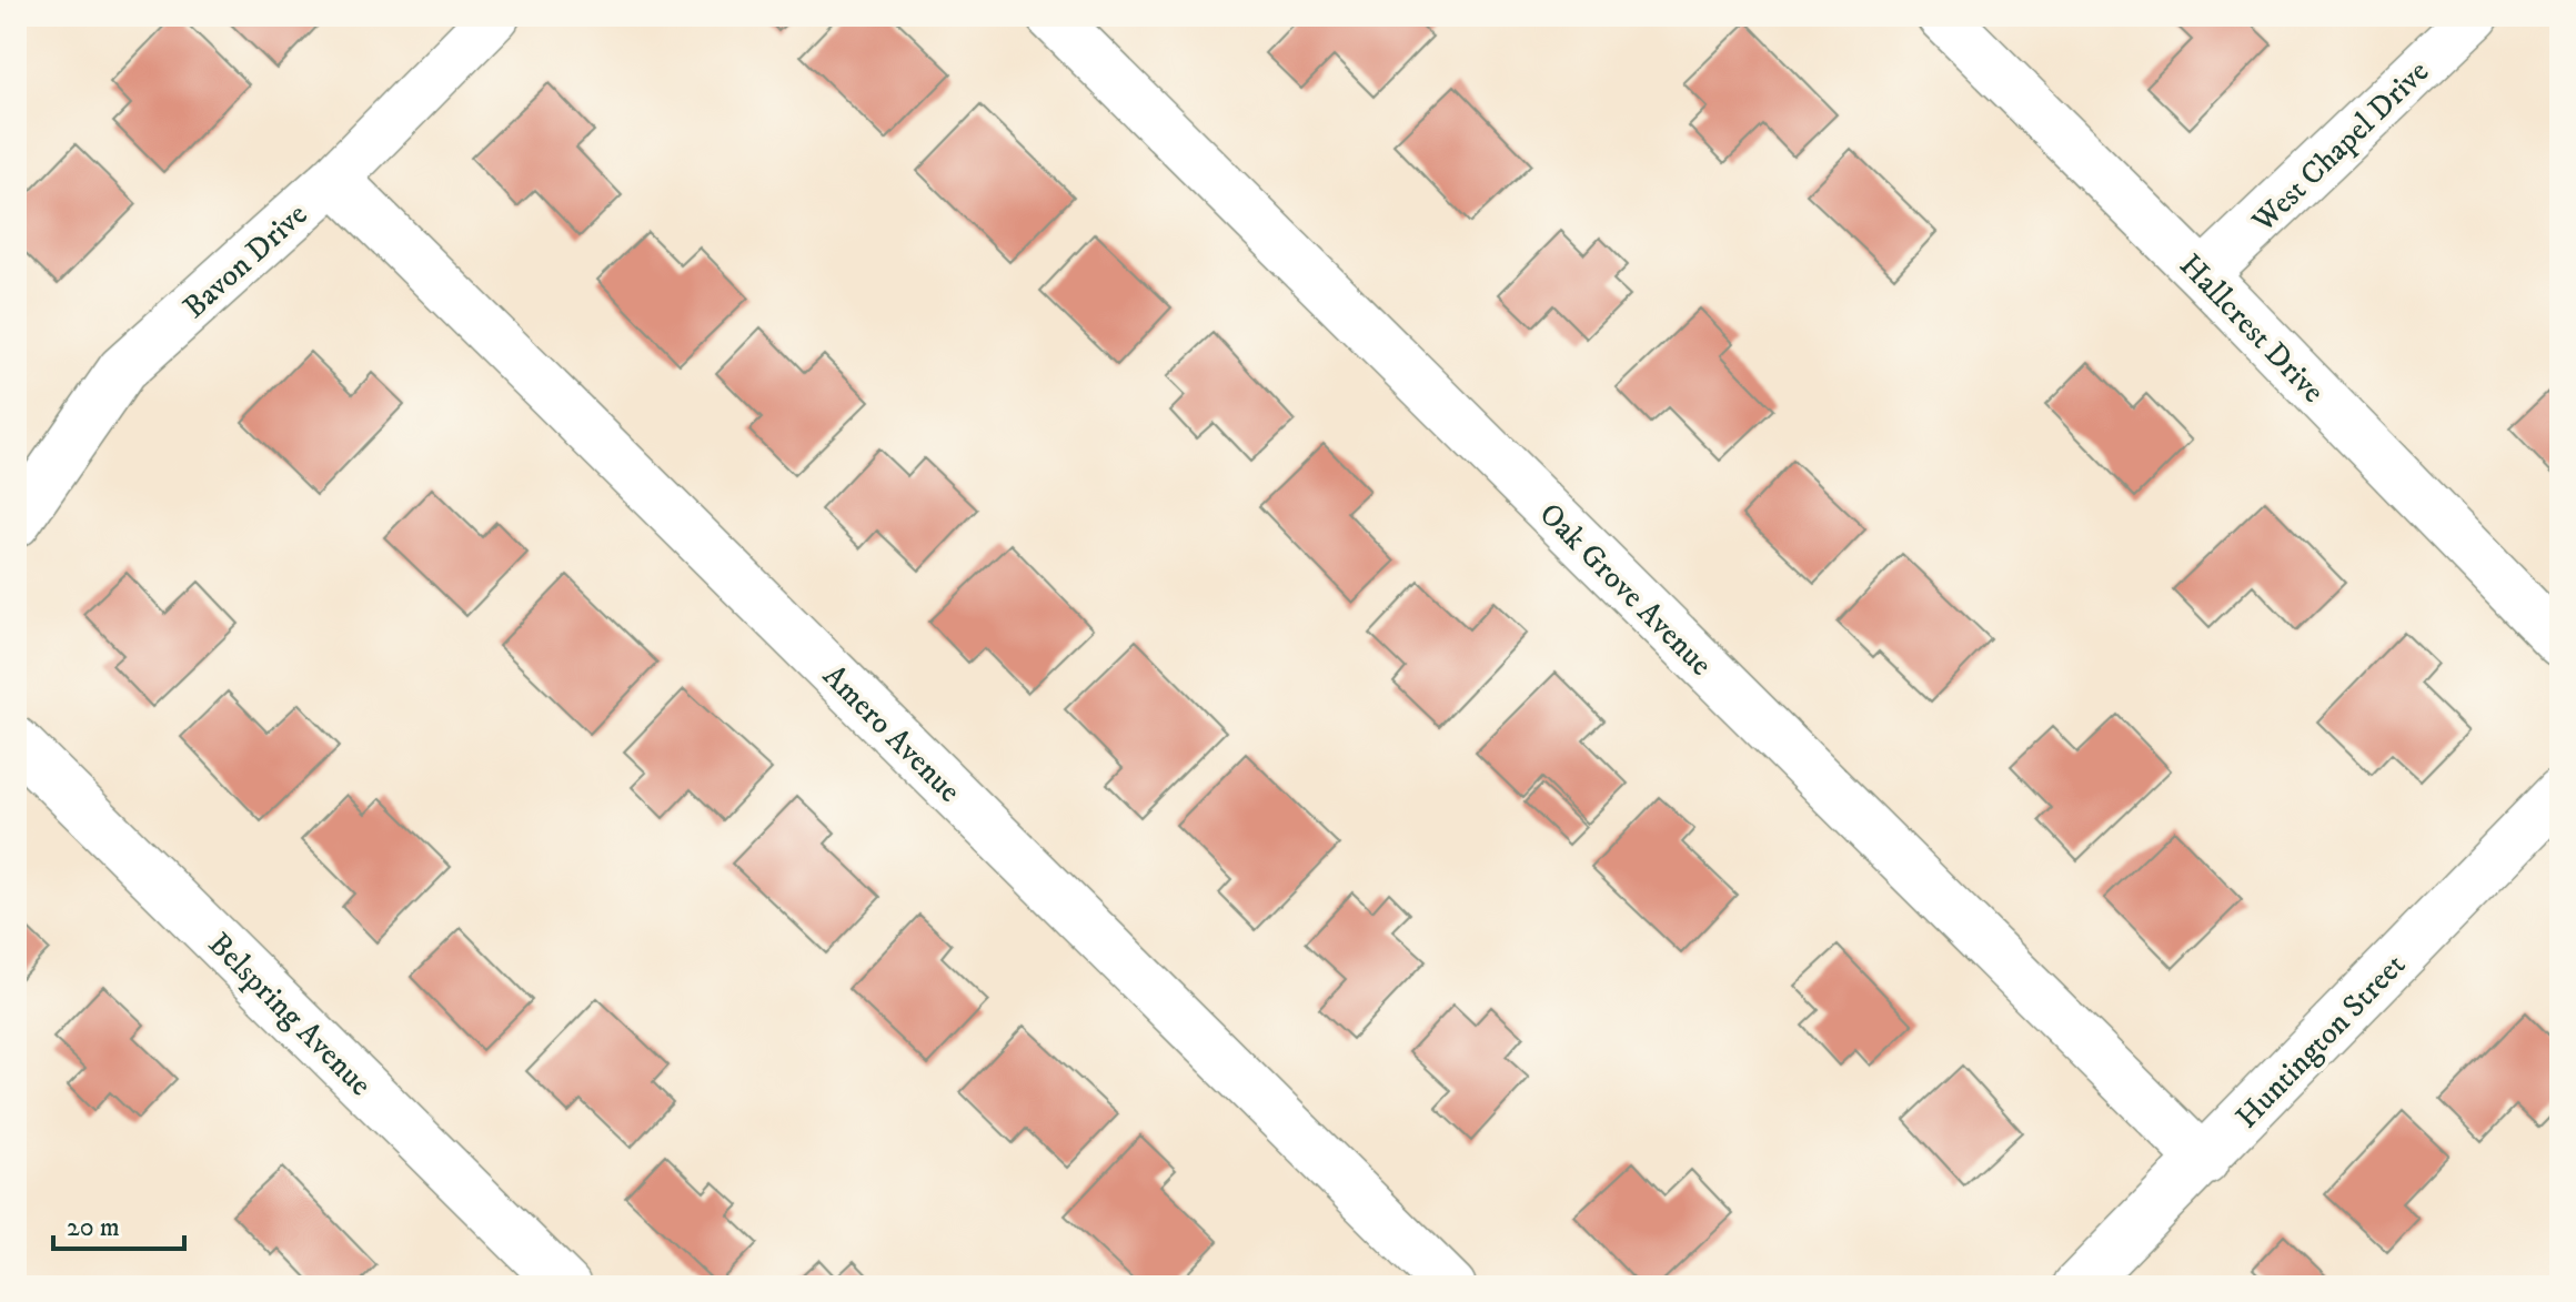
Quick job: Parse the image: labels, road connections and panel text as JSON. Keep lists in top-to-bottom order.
{
  "streets": {
    "street": [
      "West Chapel Drive",
      "Bavon Drive",
      "Hallcrest Drive",
      "Oak Grove Avenue",
      "Amero Avenue",
      "Belspring Avenue",
      "Huntington Street"
    ]
  },
  "crossings": [
    ["West Chapel Drive", "Hallcrest Drive"],
    ["Bavon Drive", "Amero Avenue"],
    ["Oak Grove Avenue", "Huntington Street"]
  ],
  "scale_bar": "20 m"
}
